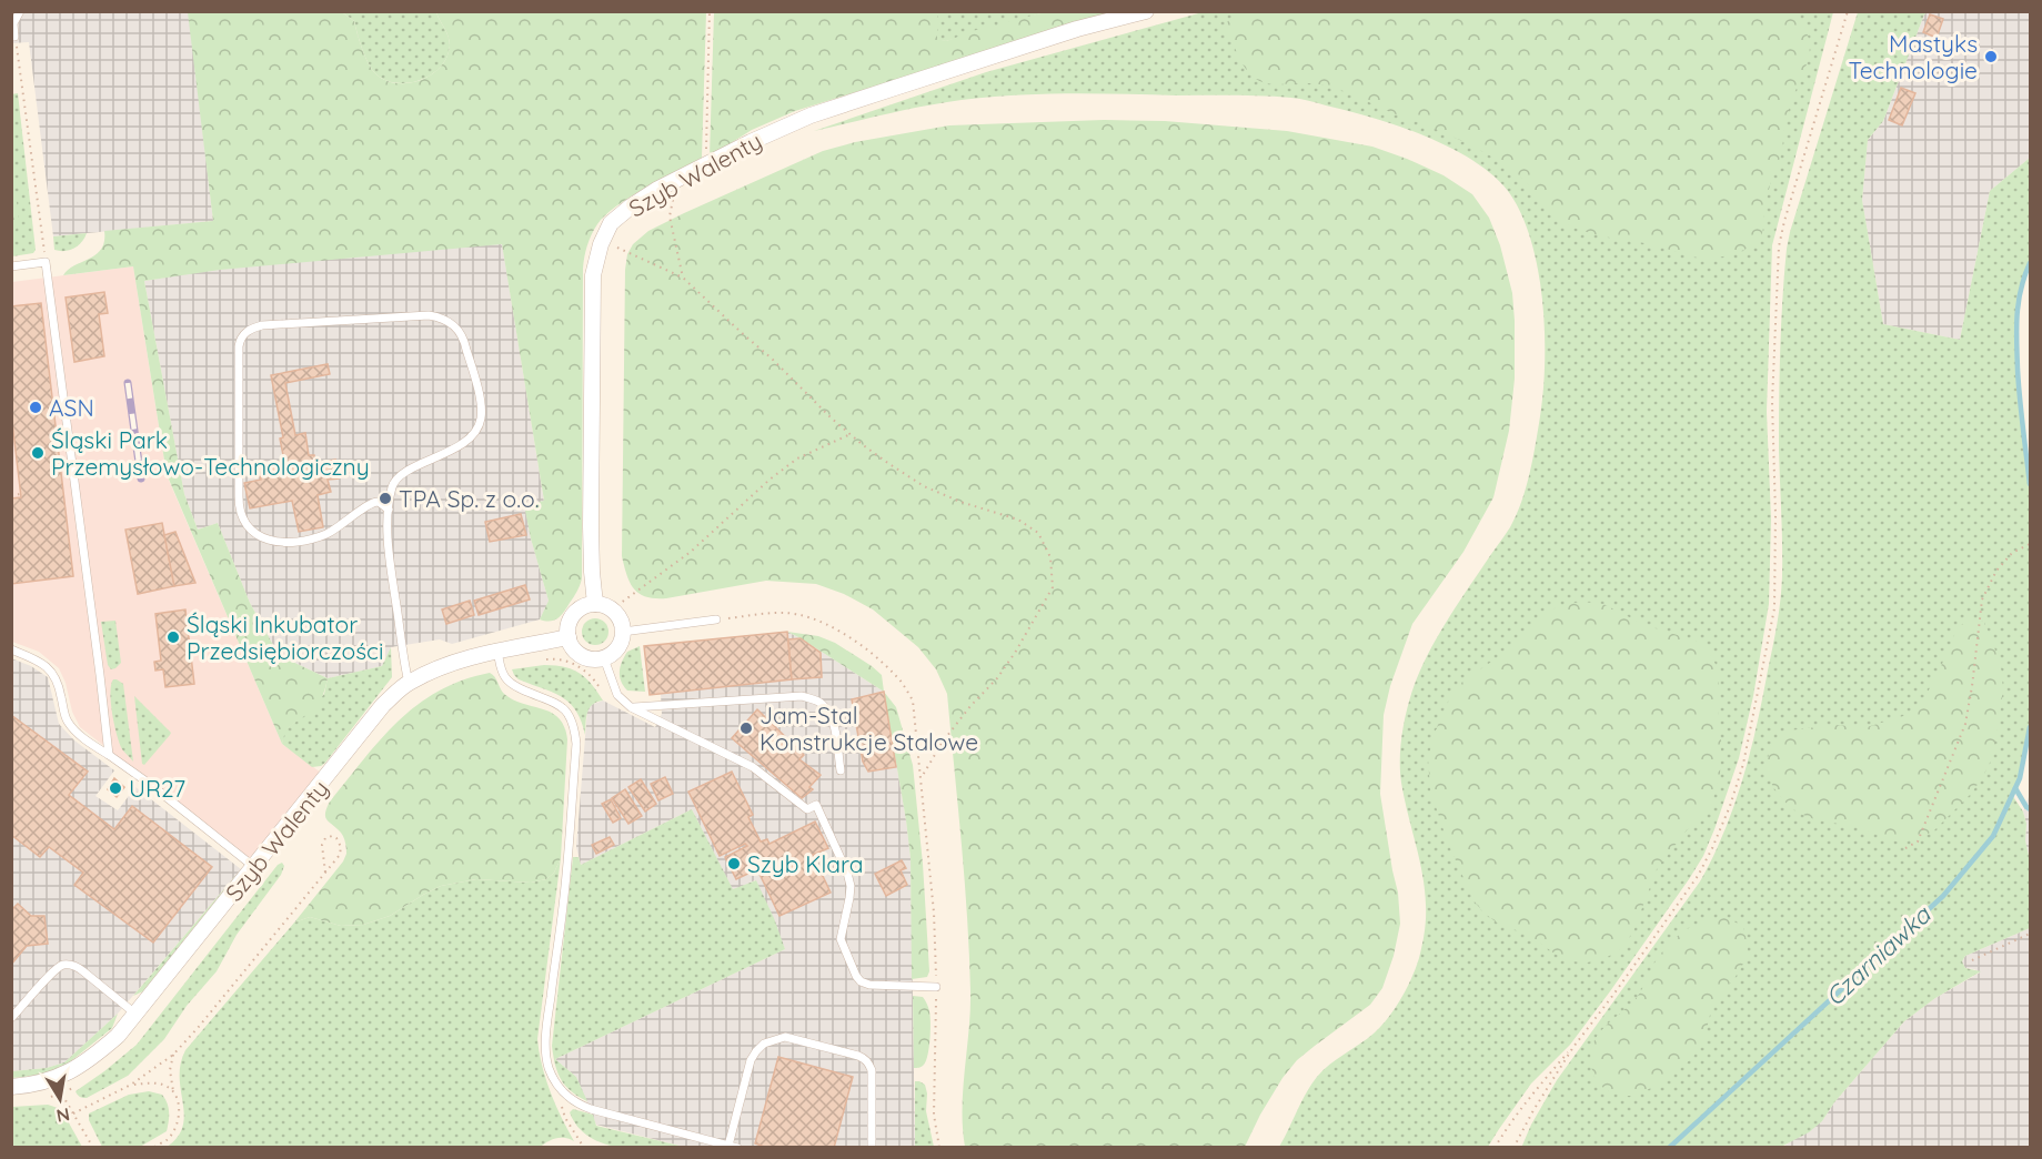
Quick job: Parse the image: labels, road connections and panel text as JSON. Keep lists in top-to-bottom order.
{
  "streets": {
    "street": ["Szyb Walenty"]
  },
  "water": ["Czarniawka"],
  "places": [
    "Mastyks Technologie",
    "ASN",
    "Śląski Park Przemysłowo-Technologiczny",
    "TPA Sp. z o.o.",
    "Śląski Inkubator Przedsiębiorczości",
    "Jam-Stal Konstrukcje Stalowe",
    "UR27",
    "Szyb Klara"
  ],
  "north": "bottom"
}
